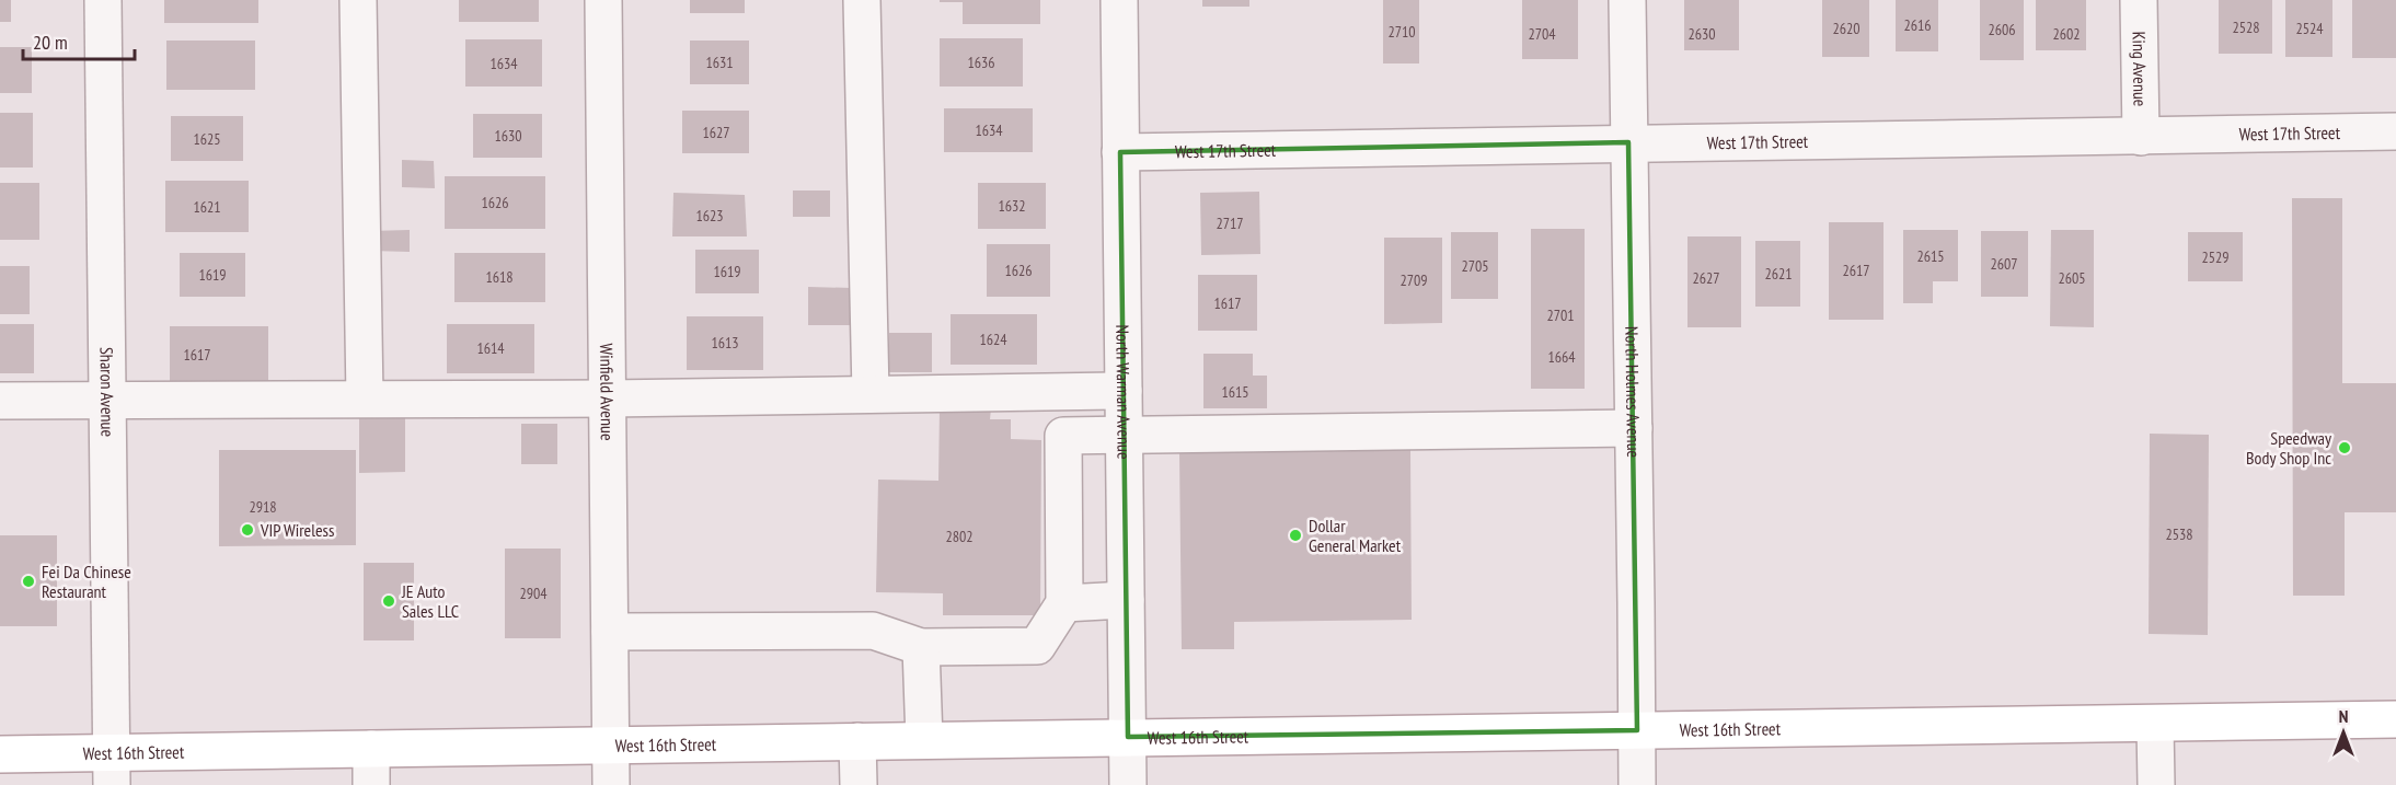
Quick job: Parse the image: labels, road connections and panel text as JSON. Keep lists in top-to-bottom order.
{
  "streets": {
    "main road": ["West 16th Street"],
    "street": [
      "King Avenue",
      "West 17th Street",
      "Sharon Avenue",
      "Winfield Avenue",
      "North Holmes Avenue",
      "North Warman Avenue"
    ]
  },
  "crossings": [
    ["King Avenue", "West 17th Street"],
    ["West 17th Street", "North Holmes Avenue"],
    ["West 17th Street", "North Warman Avenue"],
    ["Sharon Avenue", "West 16th Street"],
    ["Winfield Avenue", "West 16th Street"],
    ["North Holmes Avenue", "West 16th Street"],
    ["North Warman Avenue", "West 16th Street"]
  ],
  "places": [
    "Speedway Body Shop Inc",
    "VIP Wireless",
    "Dollar General Market",
    "Fei Da Chinese Restaurant",
    "JE Auto Sales LLC"
  ],
  "house_numbers": [
    "2616",
    "2528",
    "2620",
    "2524",
    "2606",
    "2710",
    "2704",
    "2630",
    "2602",
    "1631",
    "1636",
    "1634",
    "1634",
    "1627",
    "1630",
    "1625",
    "1626",
    "1632",
    "1621",
    "1623",
    "2717",
    "2615",
    "2529",
    "2607",
    "2705",
    "1626",
    "2617",
    "1619",
    "2621",
    "1619",
    "1618",
    "2627",
    "2605",
    "2709",
    "1617",
    "2701",
    "1624",
    "1613",
    "1614",
    "1617",
    "1664",
    "1615",
    "2918",
    "2538",
    "2802",
    "2904"
  ],
  "scale_bar": "20 m",
  "north": "top"
}
